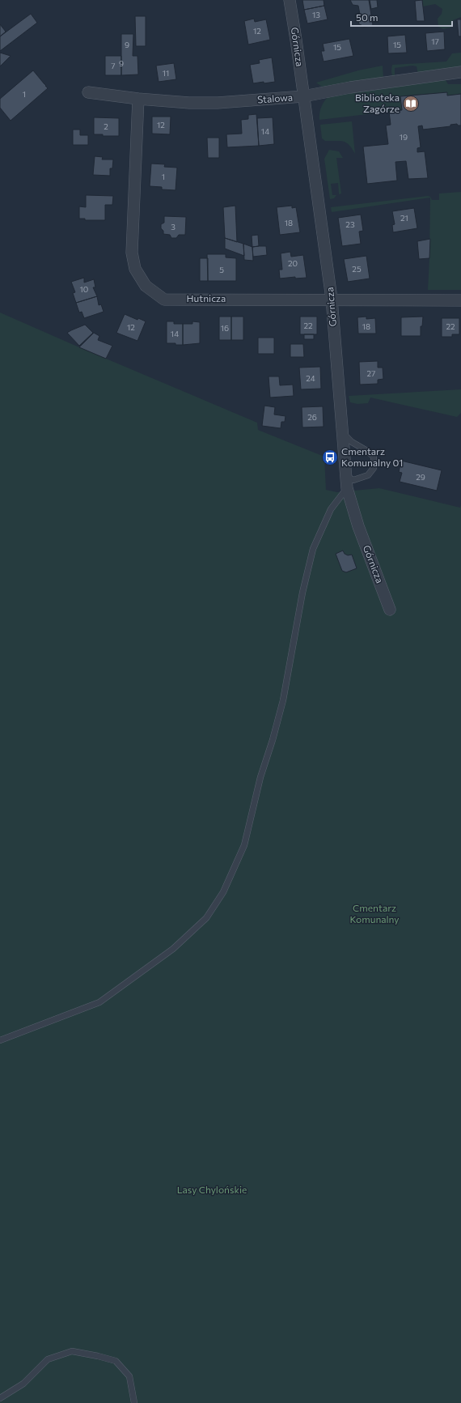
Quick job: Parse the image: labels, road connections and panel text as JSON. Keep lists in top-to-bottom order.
{
  "streets": {
    "street": ["Górnicza", "Stalowa", "Hutnicza"]
  },
  "crossings": [
    ["Górnicza", "Stalowa"],
    ["Górnicza", "Hutnicza"],
    ["Stalowa", "Hutnicza"]
  ],
  "parks": ["Cmentarz Komunalny", "Lasy Chylońskie"],
  "places": {
    "library": ["Biblioteka Zagórze"],
    "bus stop": ["Cmentarz Komunalny 01"]
  },
  "house_numbers": [
    "13",
    "12",
    "17",
    "9",
    "15",
    "15",
    "9",
    "7",
    "11",
    "1",
    "12",
    "2",
    "14",
    "19",
    "1",
    "21",
    "18",
    "23",
    "3",
    "20",
    "25",
    "5",
    "10",
    "22",
    "18",
    "22",
    "12",
    "16",
    "14",
    "27",
    "24",
    "26",
    "29"
  ],
  "scale_bar": "50 m"
}
